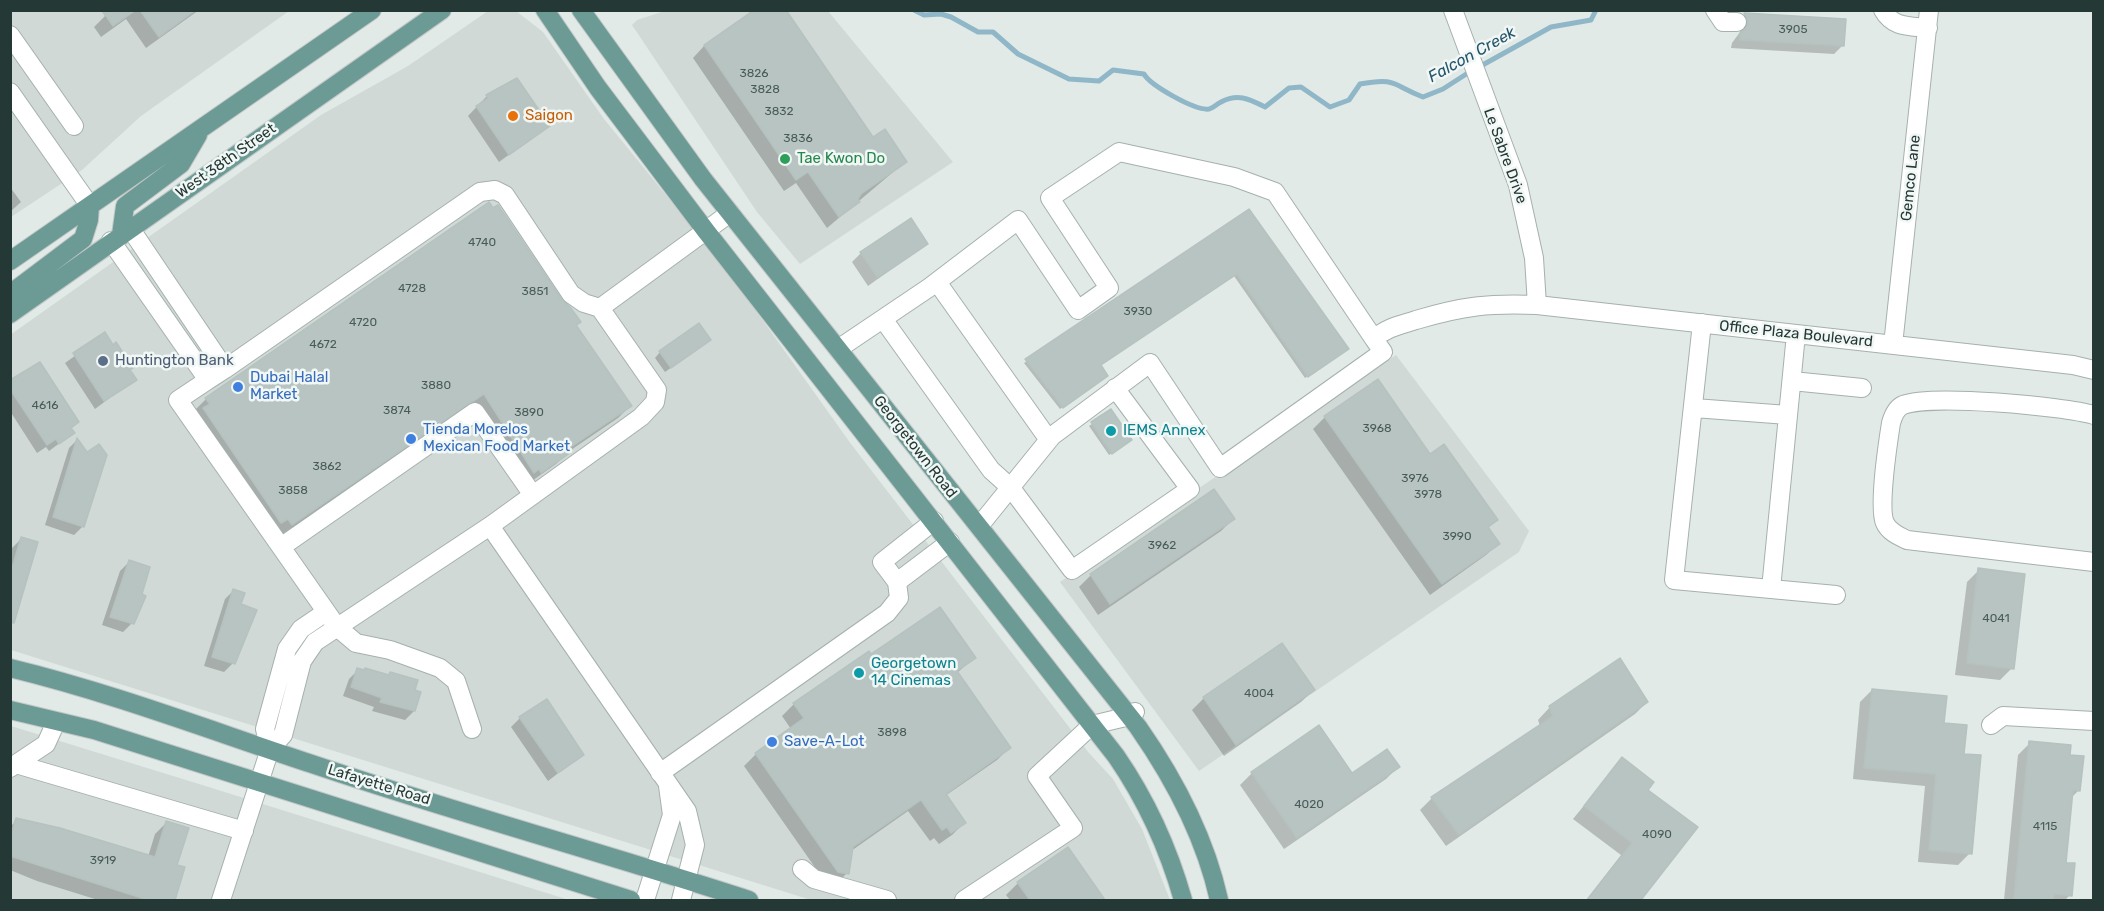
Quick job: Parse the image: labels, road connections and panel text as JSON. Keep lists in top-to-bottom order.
{
  "streets": {
    "main road": ["West 38th Street", "Georgetown Road", "Lafayette Road"],
    "street": ["Le Sabre Drive", "Gemco Lane", "Office Plaza Boulevard"]
  },
  "crossings": [
    ["Le Sabre Drive", "Office Plaza Boulevard"],
    ["Gemco Lane", "Office Plaza Boulevard"]
  ],
  "water": ["Falcon Creek"],
  "places": [
    "Saigon",
    "Tae Kwon Do",
    "Huntington Bank",
    "Dubai Halal Market",
    "IEMS Annex",
    "Tienda Morelos Mexican Food Market",
    "Georgetown 14 Cinemas",
    "Save-A-Lot"
  ],
  "house_numbers": [
    "3905",
    "3826",
    "3828",
    "3832",
    "3836",
    "4740",
    "4728",
    "3851",
    "3930",
    "4720",
    "4672",
    "3880",
    "4616",
    "3874",
    "3890",
    "3968",
    "3862",
    "3976",
    "3858",
    "3978",
    "3990",
    "3962",
    "4041",
    "4004",
    "3898",
    "4020",
    "4115",
    "4090",
    "3919"
  ]
}
